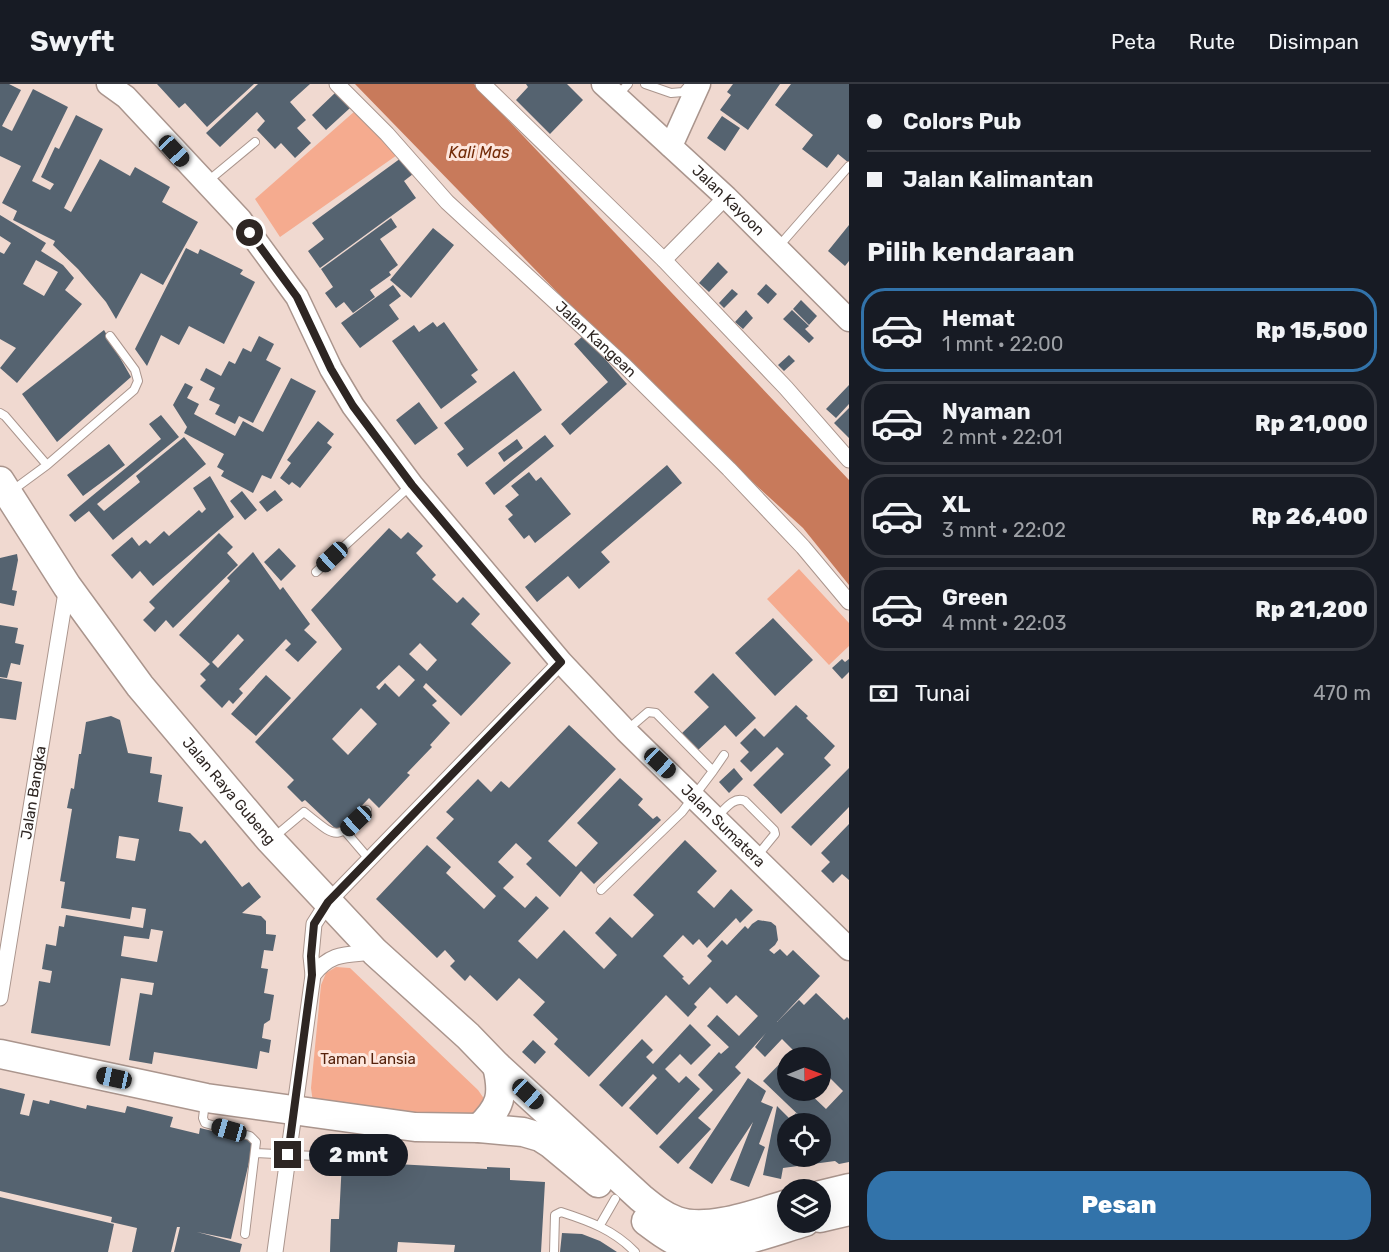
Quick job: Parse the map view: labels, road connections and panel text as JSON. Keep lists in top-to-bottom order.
{
  "streets": {
    "highway": ["Jalan Raya Gubeng"],
    "street": [
      "Jalan Kayoon",
      "Jalan Kangean",
      "Jalan Bangka",
      "Jalan Sumatera"
    ]
  },
  "crossings": [
    ["Jalan Raya Gubeng", "Jalan Bangka"]
  ],
  "water": ["Kali Mas"],
  "parks": ["Taman Lansia"],
  "north": "right",
  "page": {
    "header": "Swyft",
    "nav": ["Peta", "Rute", "Disimpan"],
    "banner": ["Colors Pub", "Jalan Kalimantan"],
    "heading": "Pilih kendaraan",
    "list": [
      {
        "name": "Hemat",
        "note": "1 mnt · 22:00",
        "value": "Rp 15,500"
      },
      {
        "name": "Nyaman",
        "note": "2 mnt · 22:01",
        "value": "Rp 21,000"
      },
      {
        "name": "XL",
        "note": "3 mnt · 22:02",
        "value": "Rp 26,400"
      },
      {
        "name": "Green",
        "note": "4 mnt · 22:03",
        "value": "Rp 21,200"
      }
    ],
    "pay": ["Tunai", "470 m"],
    "bubble": "2 mnt",
    "buttons": "Pesan"
  }
}
